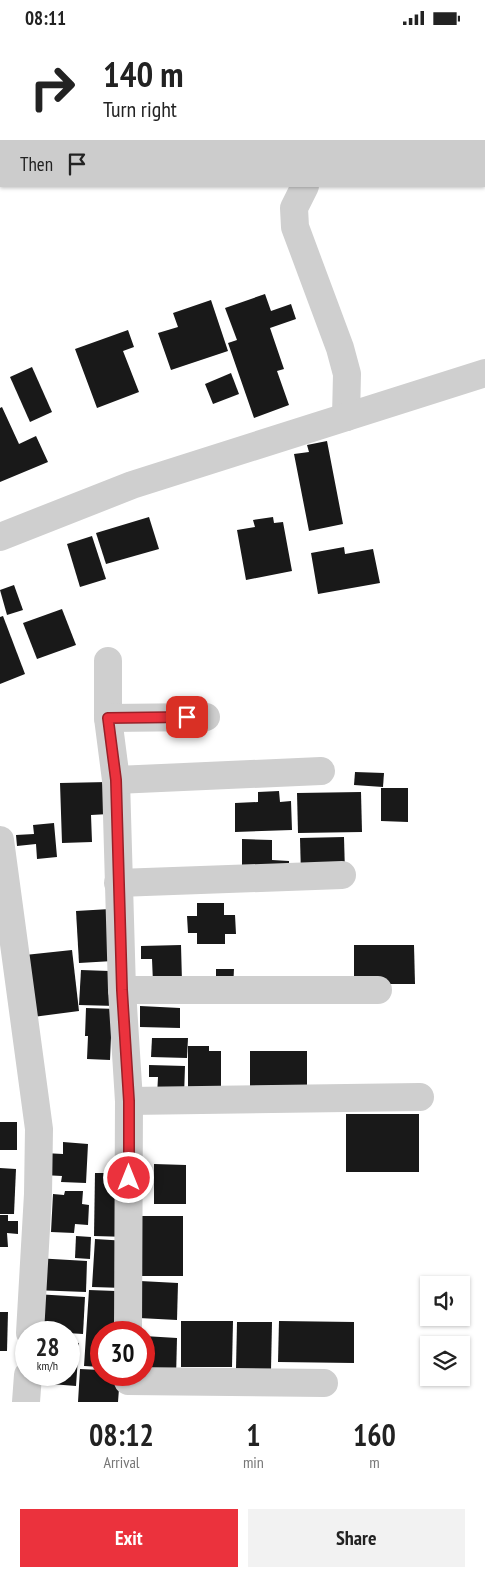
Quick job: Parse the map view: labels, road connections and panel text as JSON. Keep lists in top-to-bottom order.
{
  "page": {
    "status": "08:11",
    "turn": ["140 m", "Turn right"],
    "then": "Then",
    "speed": "28 km/h",
    "limit": "30",
    "eta": [
      "08:12",
      "Arrival",
      "1",
      "min",
      "160",
      "m"
    ],
    "buttons": ["Exit", "Share"]
  }
}
